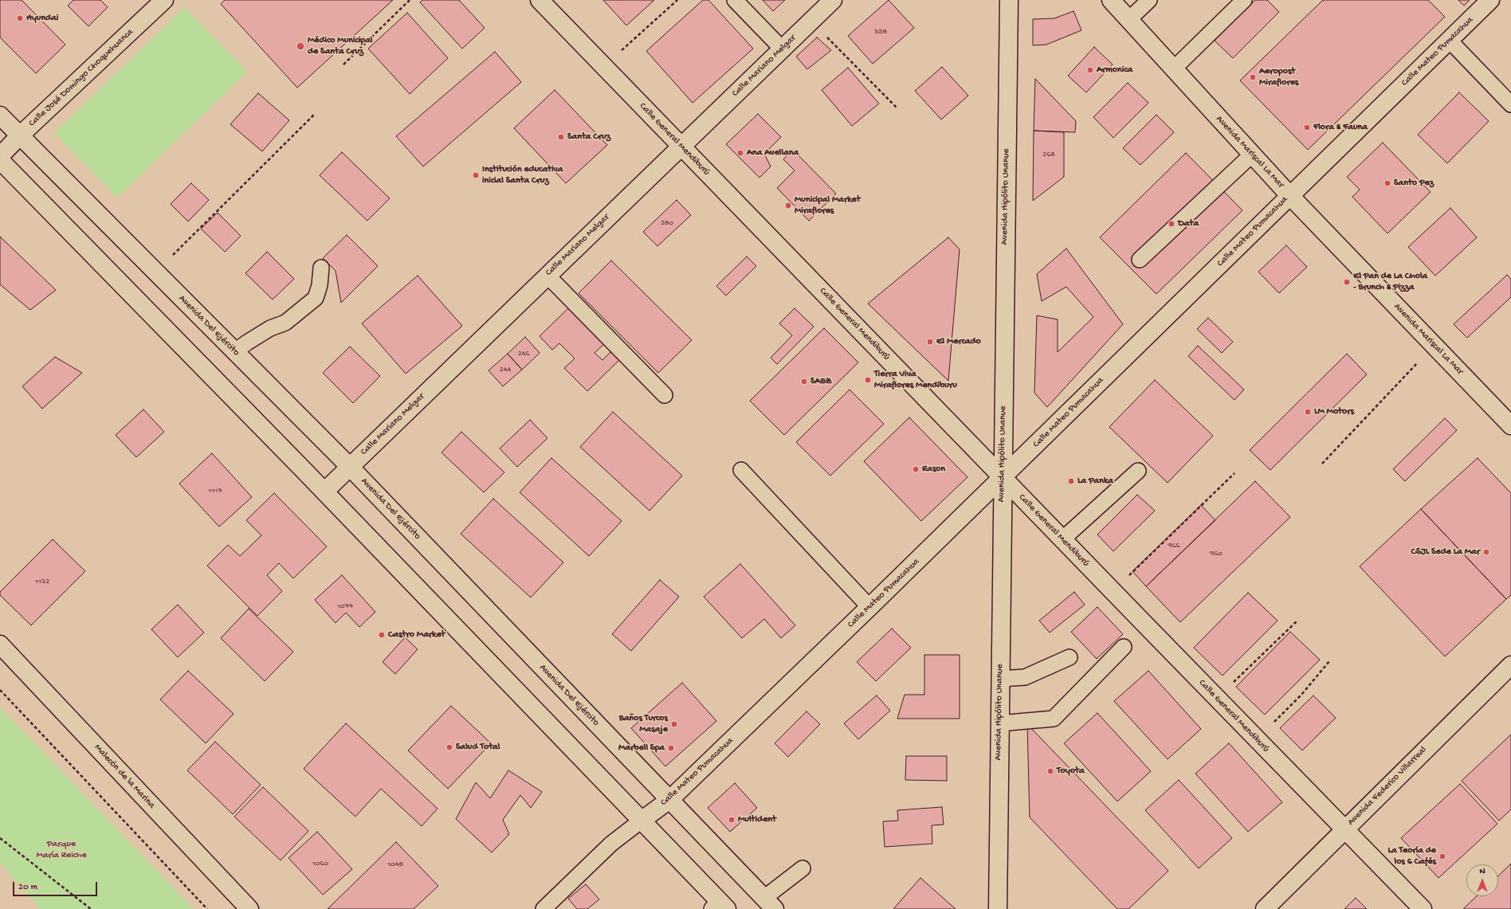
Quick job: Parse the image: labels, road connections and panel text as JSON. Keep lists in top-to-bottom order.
{
  "streets": {
    "street": [
      "Calle Mateo Pumacahua",
      "Calle Mariano Melgar",
      "Calle José Domingo Choquehuanca",
      "Calle General Mendiburú",
      "Avenida Mariscal La Mar",
      "Avenida Hipólito Unanue",
      "Avenida Del Ejército",
      "Malecón de la Marina",
      "Avenida Federico Villarreal"
    ]
  },
  "crossings": [
    ["Calle Mateo Pumacahua", "Calle General Mendiburú"],
    ["Calle Mateo Pumacahua", "Avenida Mariscal La Mar"],
    ["Calle Mateo Pumacahua", "Avenida Hipólito Unanue"],
    ["Calle Mateo Pumacahua", "Avenida Del Ejército"],
    ["Calle Mariano Melgar", "Calle General Mendiburú"],
    ["Calle Mariano Melgar", "Avenida Del Ejército"],
    ["Calle José Domingo Choquehuanca", "Avenida Del Ejército"],
    ["Calle General Mendiburú", "Avenida Hipólito Unanue"],
    ["Calle General Mendiburú", "Avenida Federico Villarreal"]
  ],
  "parks": ["Parque María Reiche"],
  "places": [
    "Hyundai",
    "Médico Municipal de Santa Cruz",
    "Armonica",
    "Aeropost Miraflores",
    "Flora & Fauna",
    "Santa Cruz",
    "Ana Avellana",
    "Institución educativa inicial Santa Cruz",
    "Santo Pez",
    "Municipal Market Miraflores",
    "Data",
    "El Pan de La Chola - Brunch & Pizza",
    "El Mercado",
    "Tierra Viva Miraflores Mendiburu",
    "SABZ",
    "LM Motors",
    "Rason",
    "La Panka",
    "CSJL Sede La Mar",
    "Castro Market",
    "Baños Turcos Masaje",
    "Salud Total",
    "Marbell Spa",
    "Toyota",
    "Multident",
    "La Teoría de los 6 Cafés"
  ],
  "house_numbers": [
    "358",
    "268",
    "280",
    "246",
    "244",
    "1117",
    "966",
    "960",
    "1132",
    "1077",
    "1060",
    "1048"
  ],
  "scale_bar": "20 m",
  "north": "top"
}
